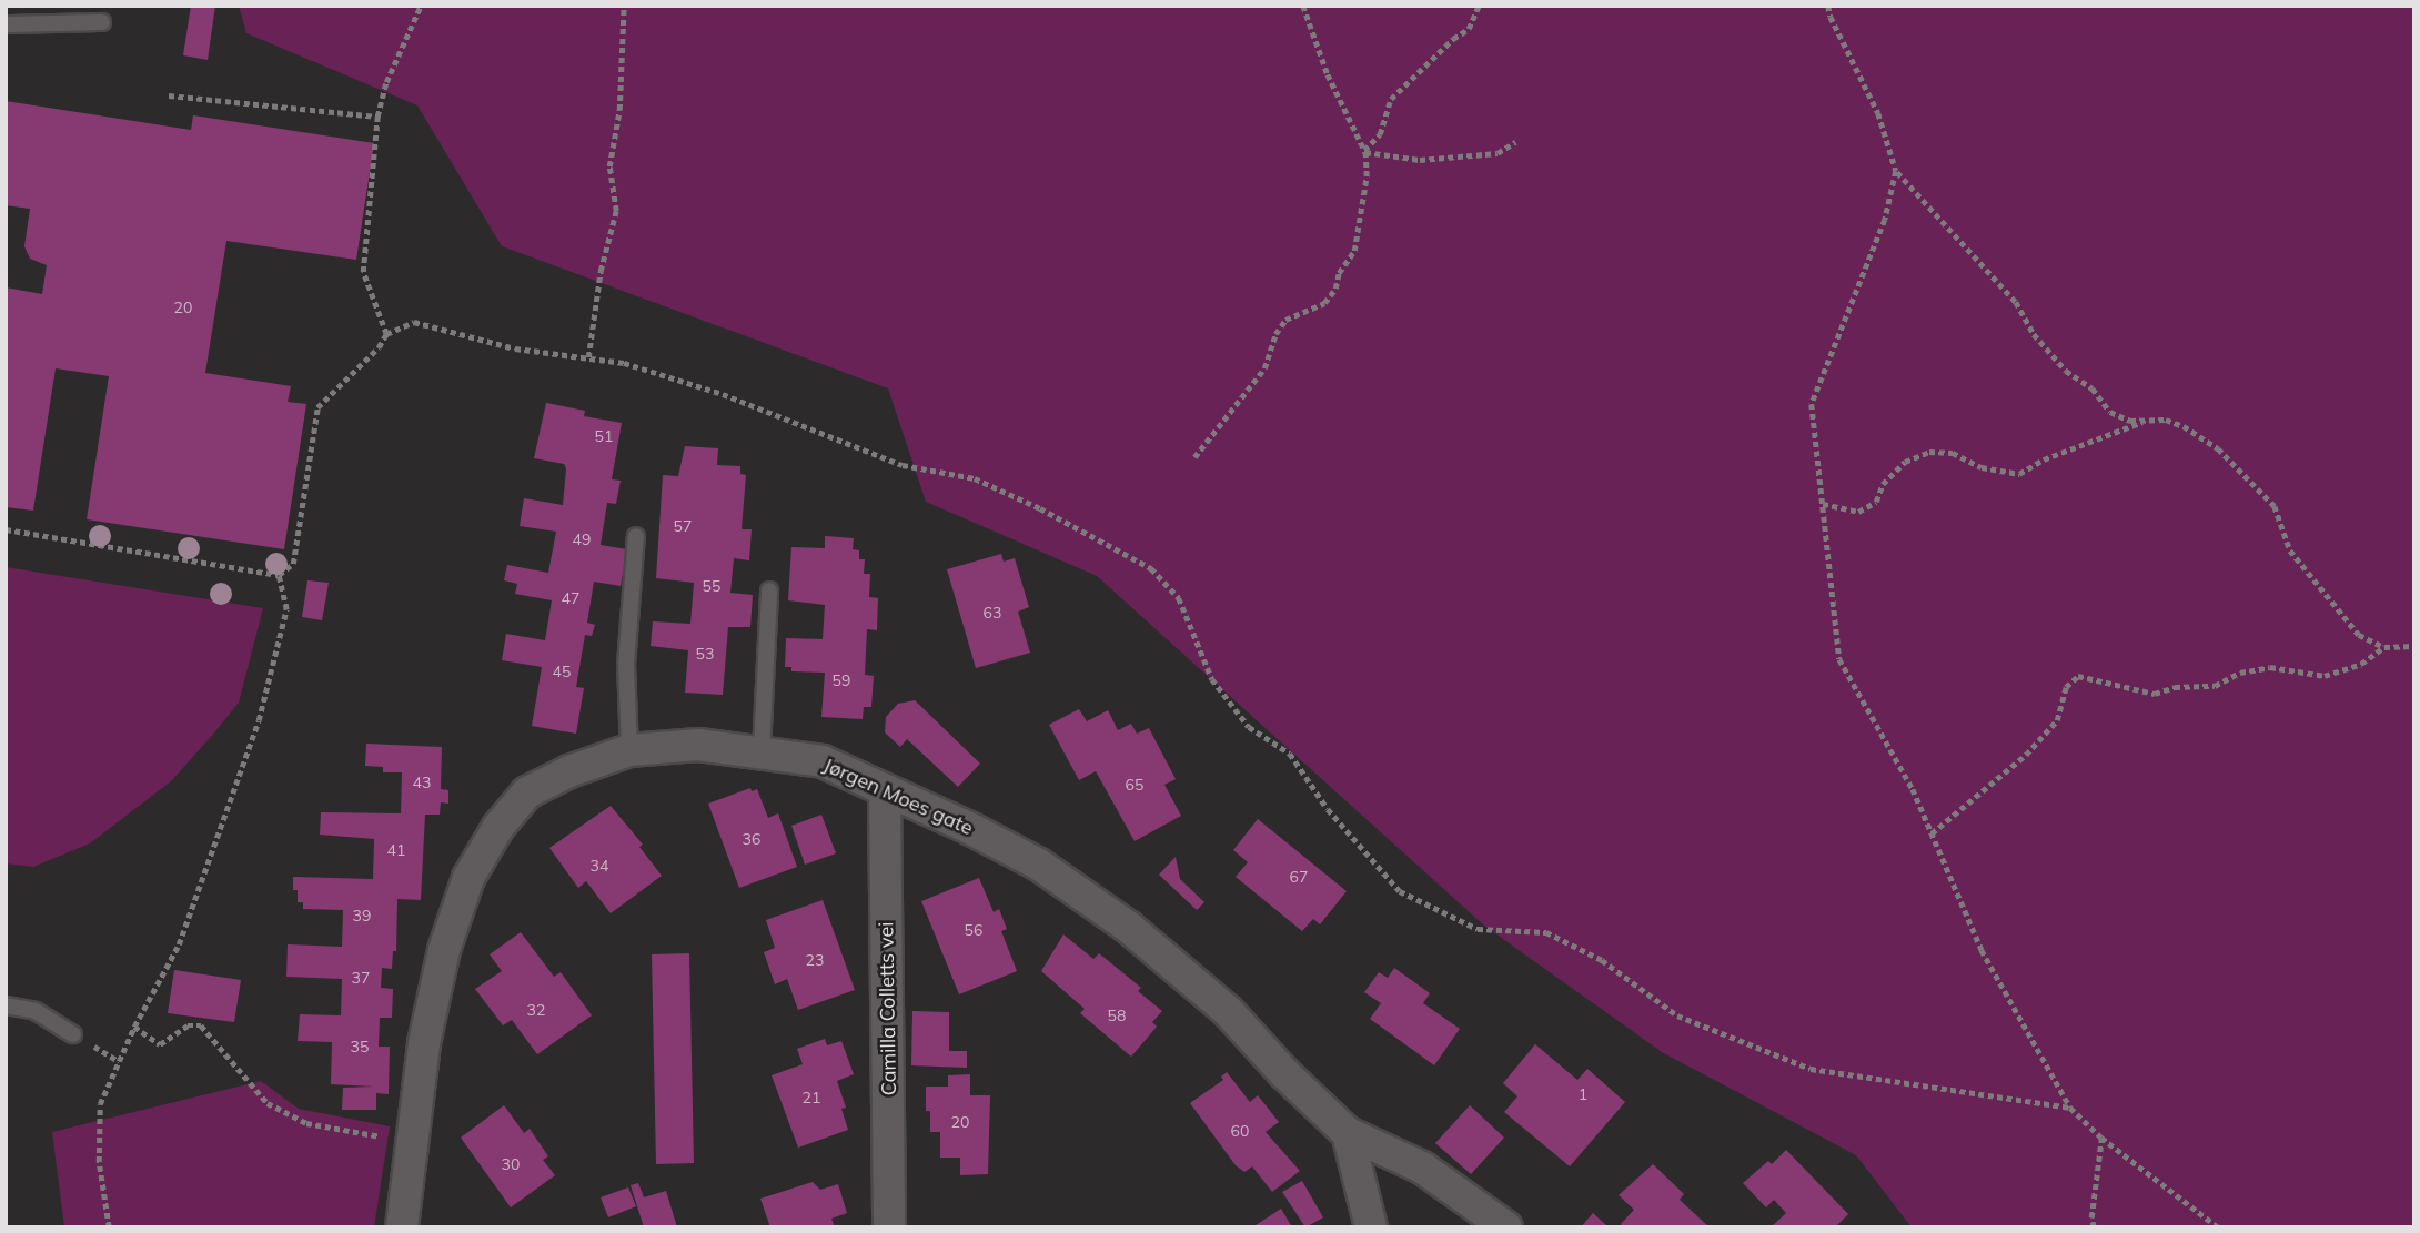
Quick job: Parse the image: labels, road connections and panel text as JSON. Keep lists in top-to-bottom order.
{
  "streets": {
    "street": ["Jørgen Moes gate", "Camilla Colletts vei"]
  },
  "crossings": [
    ["Jørgen Moes gate", "Camilla Colletts vei"]
  ],
  "house_numbers": [
    "20",
    "51",
    "57",
    "49",
    "55",
    "47",
    "63",
    "53",
    "45",
    "59",
    "43",
    "65",
    "36",
    "41",
    "34",
    "67",
    "39",
    "56",
    "23",
    "37",
    "32",
    "58",
    "35",
    "1",
    "21",
    "20",
    "60",
    "30"
  ]
}
